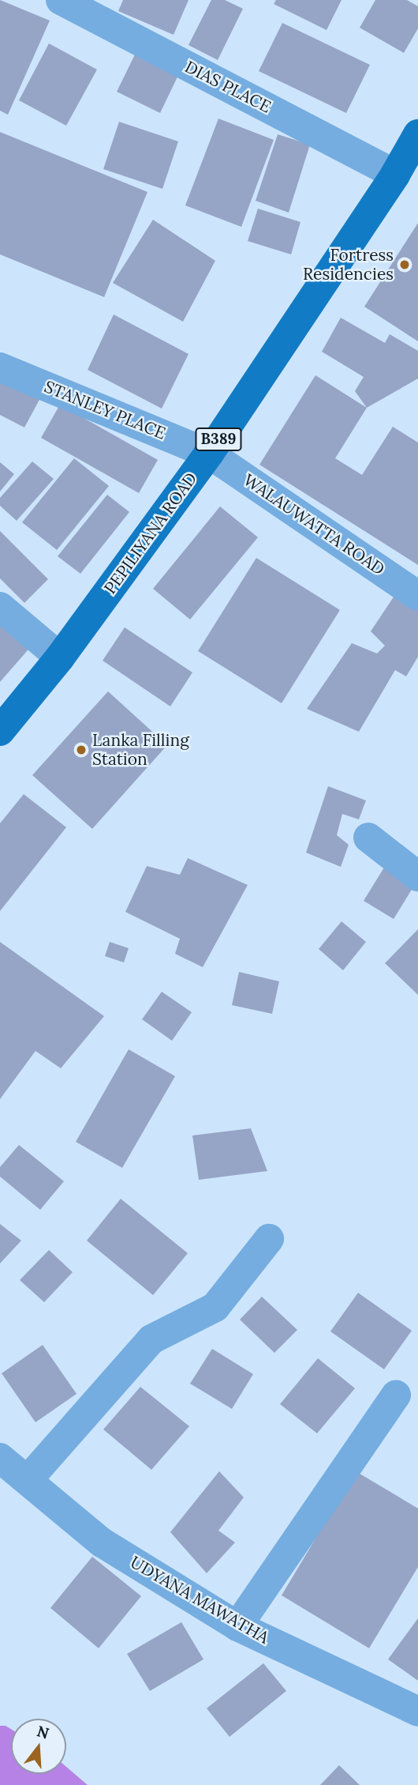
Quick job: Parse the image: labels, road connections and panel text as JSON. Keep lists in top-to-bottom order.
{
  "streets": {
    "main road": ["B389", "PEPILIYANA ROAD"],
    "street": [
      "DIAS PLACE",
      "STANLEY PLACE",
      "WALAUWATTA ROAD",
      "UDYANA MAWATHA"
    ]
  },
  "crossings": [
    ["DIAS PLACE", "PEPILIYANA ROAD"],
    ["STANLEY PLACE", "WALAUWATTA ROAD"],
    ["STANLEY PLACE", "PEPILIYANA ROAD"],
    ["WALAUWATTA ROAD", "PEPILIYANA ROAD"]
  ],
  "places": ["Fortress Residencies", "Lanka Filling Station"],
  "north": "top"
}
